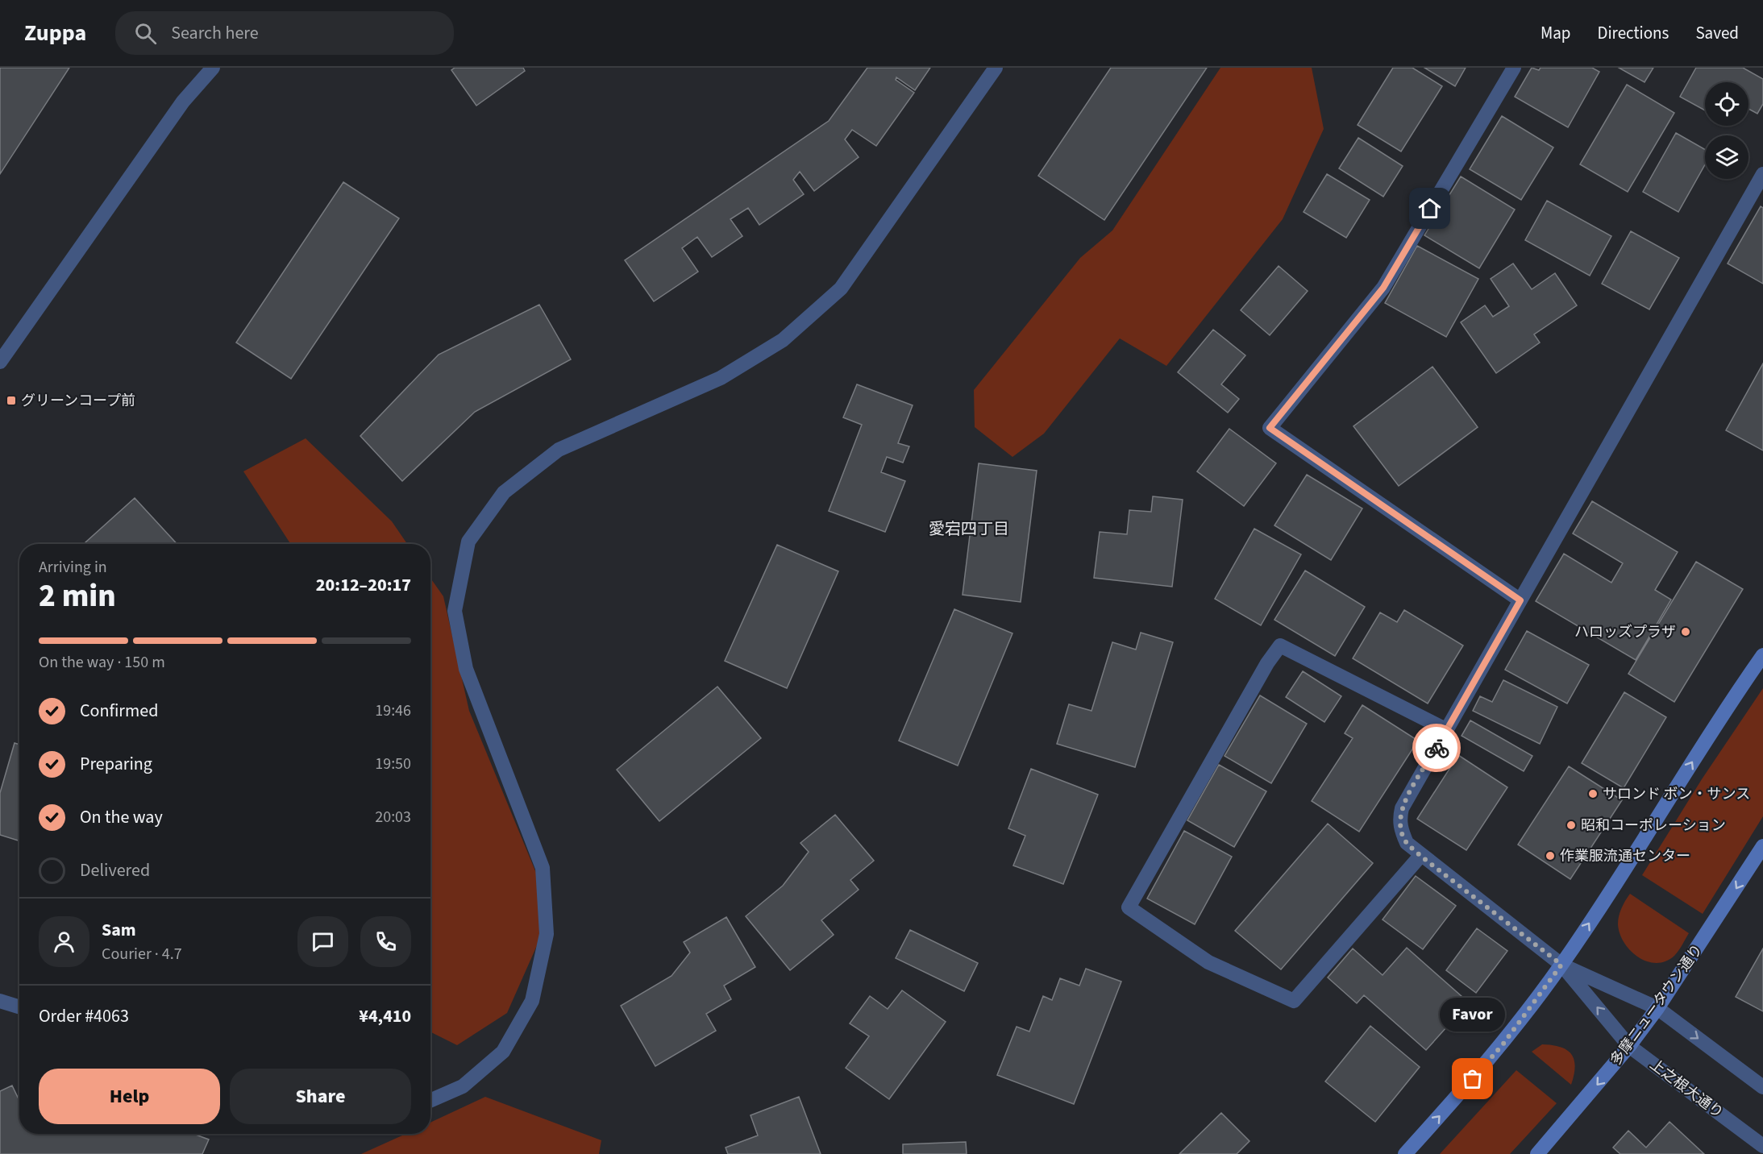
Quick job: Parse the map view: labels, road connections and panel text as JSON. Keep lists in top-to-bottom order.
{
  "streets": {
    "main road": ["多摩ニュータウン通り"],
    "street": ["上之根大通り"]
  },
  "crossings": [
    ["多摩ニュータウン通り", "上之根大通り"]
  ],
  "one_way": ["上之根大通り"],
  "districts": ["愛宕四丁目"],
  "places": {
    "transit": ["グリーンコープ前"],
    "other": [
      "ハロッズプラザ",
      "サロンド ボン・サンス",
      "昭和コーポレーション",
      "作業服流通センター",
      "Favor"
    ]
  },
  "page": {
    "header": "Zuppa",
    "search": "Search here",
    "nav": ["Map", "Directions", "Saved"],
    "heading": ["2 min", "Arriving in", "20:12–20:17"],
    "panel": [
      "Sam",
      "Courier · 4.7",
      "Order #4063",
      "¥4,410"
    ],
    "bar": "On the way · 150 m",
    "list": [
      ["Confirmed", "19:46"],
      ["Preparing", "19:50"],
      ["On the way", "20:03"],
      "Delivered"
    ],
    "bubble": "Favor",
    "buttons": ["Help", "Share"]
  }
}
